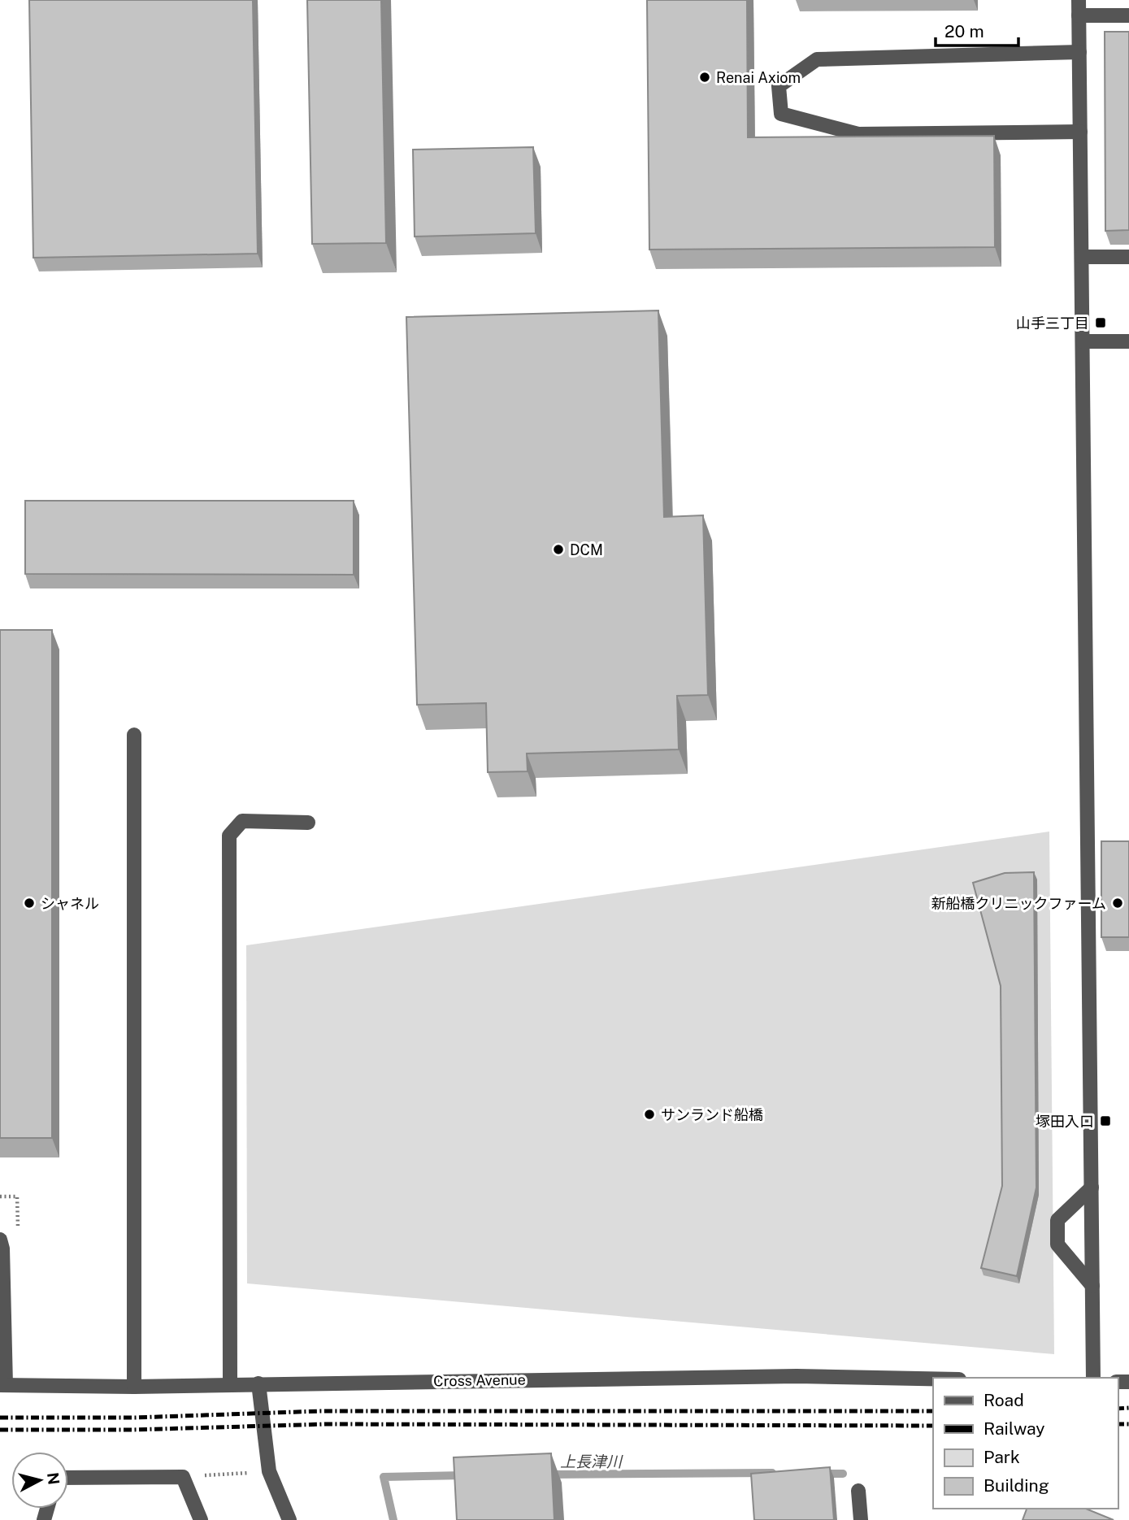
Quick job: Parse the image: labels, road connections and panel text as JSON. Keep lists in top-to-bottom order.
{
  "streets": {
    "street": ["Cross Avenue"]
  },
  "water": ["上長津川"],
  "places": {
    "other": [
      "Renai Axiom",
      "DCM",
      "シャネル",
      "新船橋クリニックファーム",
      "サンランド船橋"
    ],
    "transit": ["山手三丁目", "塚田入口"]
  },
  "legend": [
    "Road",
    "Railway",
    "Park",
    "Building"
  ],
  "scale_bar": "20 m",
  "north": "right"
}
